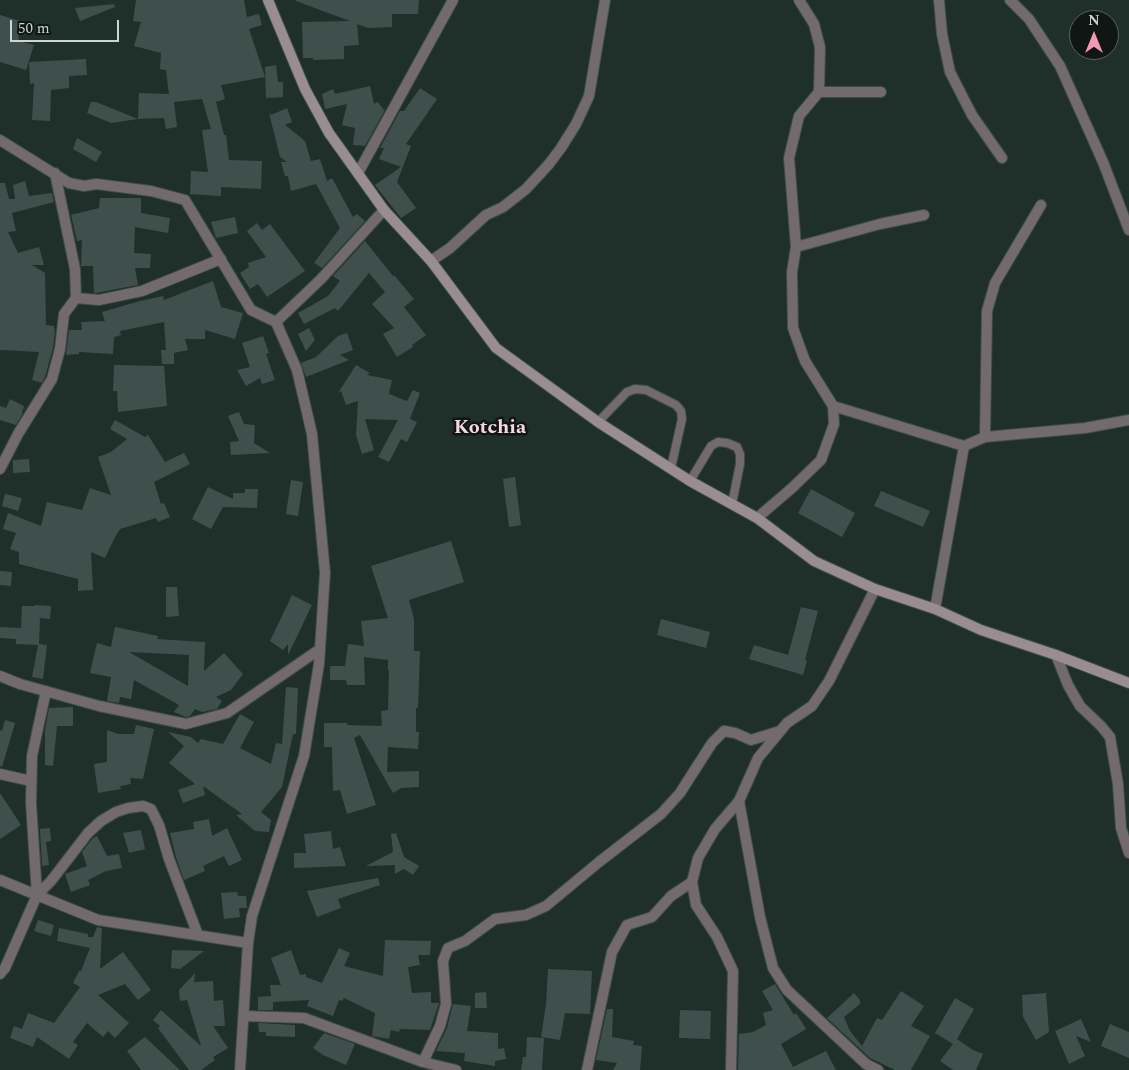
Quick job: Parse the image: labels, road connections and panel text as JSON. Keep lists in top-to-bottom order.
{
  "districts": ["Kotchia"],
  "scale_bar": "50 m",
  "north": "top"
}
